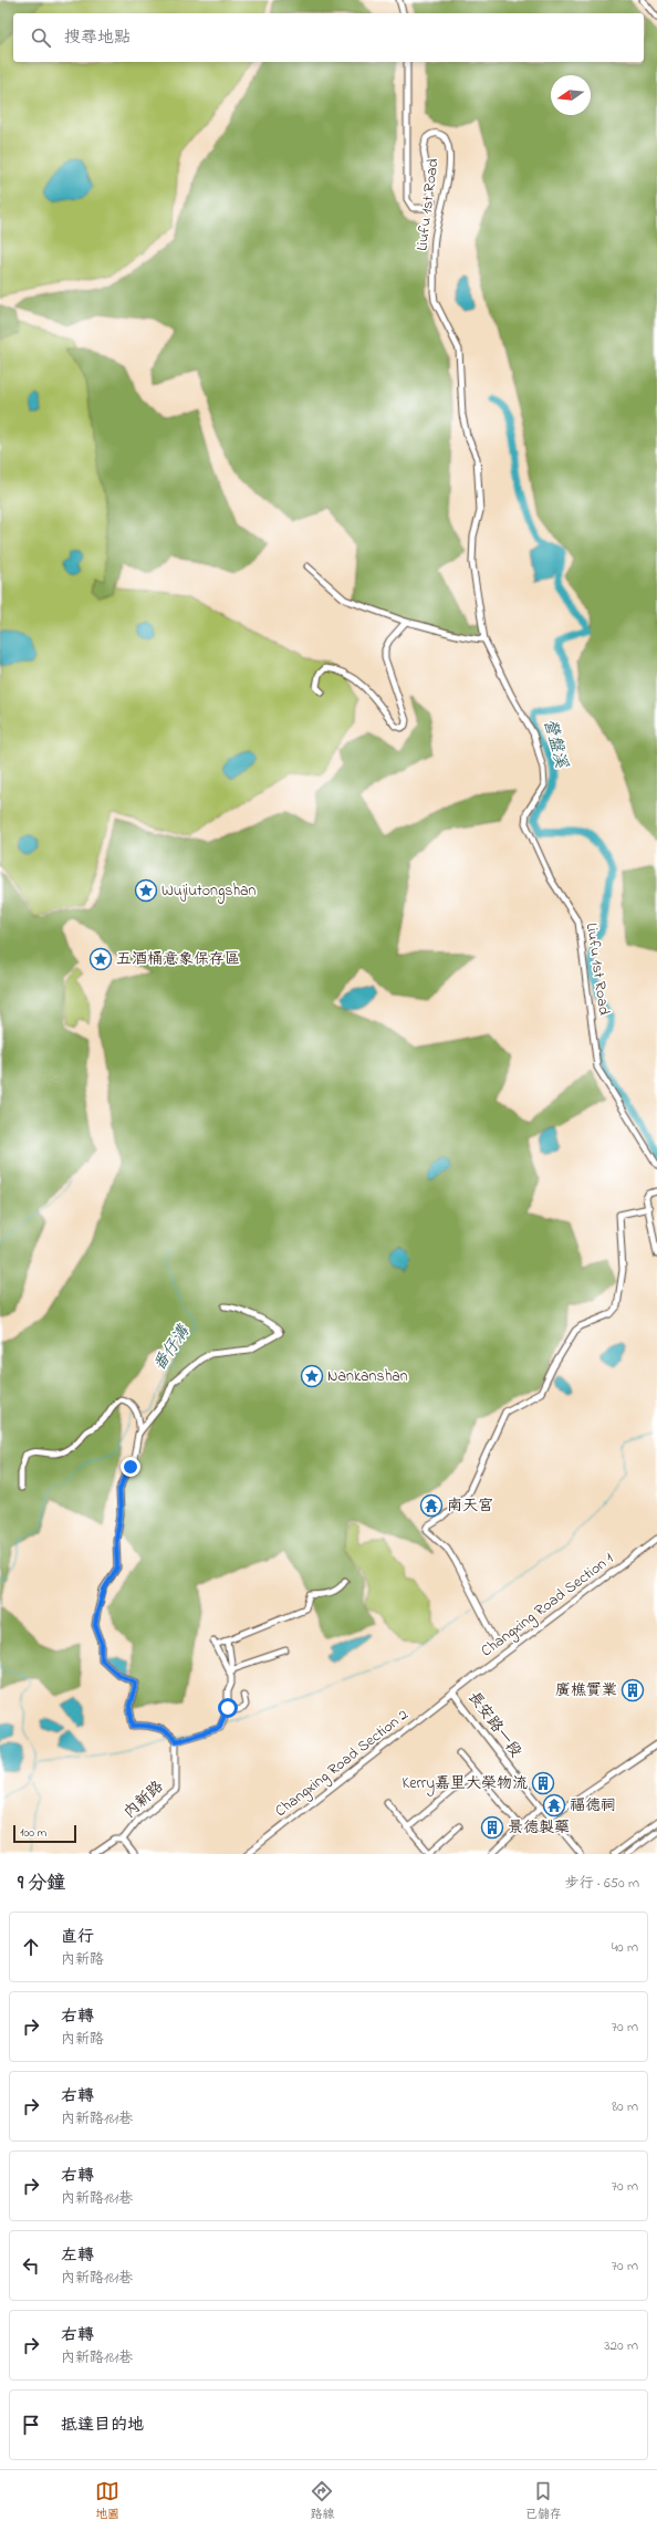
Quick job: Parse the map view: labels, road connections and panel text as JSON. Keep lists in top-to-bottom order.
{
  "streets": {
    "street": [
      "Liufu 1st Road",
      "Changxing Road Section 1",
      "長安路一段",
      "Changxing Road Section 2",
      "內新路"
    ]
  },
  "crossings": [
    ["Changxing Road Section 1", "長安路一段"],
    ["Changxing Road Section 1", "Changxing Road Section 2"],
    ["長安路一段", "Changxing Road Section 2"]
  ],
  "water": ["營盤溪", "番仔溝"],
  "places": {
    "place": ["Wujiutongshan", "五酒桶意象保存區", "Nankanshan"],
    "temple": ["南天宮", "福德祠"],
    "building": ["廣樵實業", "Kerry嘉里大榮物流", "景德製藥"]
  },
  "scale_bar": "100 m",
  "north": "left",
  "page": {
    "search": "搜尋地點",
    "scale": "100 m",
    "heading": ["9 分鐘", "步行 · 650 m"],
    "list": [
      ["直行", "內新路", "40 m"],
      ["右轉", "內新路", "70 m"],
      ["右轉", "內新路181巷", "80 m"],
      ["右轉", "內新路181巷", "70 m"],
      ["左轉", "內新路181巷", "70 m"],
      ["右轉", "內新路181巷", "320 m"],
      "抵達目的地"
    ],
    "nav": ["地圖", "路線", "已儲存"]
  }
}
